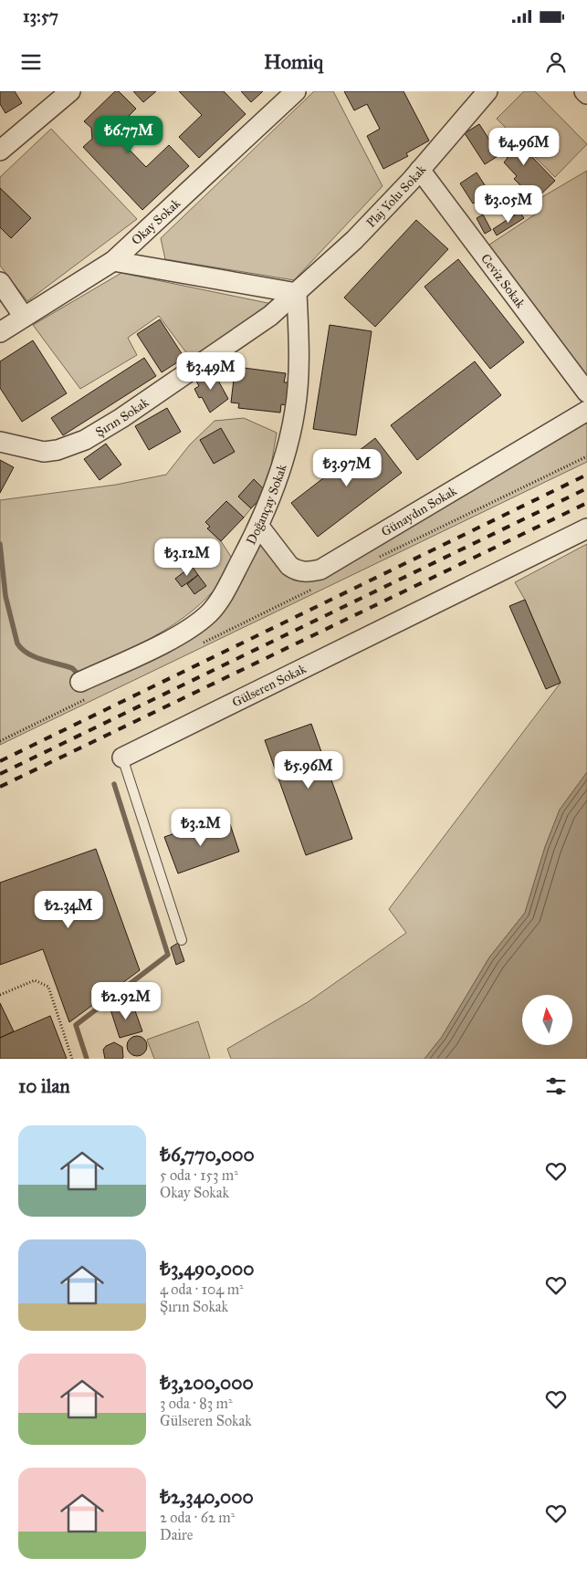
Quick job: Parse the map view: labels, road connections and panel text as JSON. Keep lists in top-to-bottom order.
{
  "streets": {
    "street": [
      "Plaj Yolu Sokak",
      "Okay Sokak",
      "Ceviz Sokak",
      "Şırın Sokak",
      "Doğançay Sokak",
      "Günaydın Sokak",
      "Gülseren Sokak"
    ]
  },
  "crossings": [
    ["Plaj Yolu Sokak", "Ceviz Sokak"],
    ["Plaj Yolu Sokak", "Şırın Sokak"],
    ["Plaj Yolu Sokak", "Doğançay Sokak"],
    ["Şırın Sokak", "Doğançay Sokak"],
    ["Doğançay Sokak", "Günaydın Sokak"]
  ],
  "north": "top",
  "page": {
    "status": "13:57",
    "header": "Homiq",
    "price": [
      "₺6.77M",
      "₺4.96M",
      "₺3.05M",
      "₺3.49M",
      "₺3.97M",
      "₺3.12M",
      "₺5.96M",
      "₺3.2M",
      "₺2.34M",
      "₺2.92M"
    ],
    "heading": "10 ilan",
    "list": [
      {
        "name": "₺6,770,000",
        "note": "5 oda · 153 m² · Okay Sokak"
      },
      {
        "name": "₺3,490,000",
        "note": "4 oda · 104 m² · Şırın Sokak"
      },
      {
        "name": "₺3,200,000",
        "note": "3 oda · 83 m² · Gülseren Sokak"
      },
      {
        "name": "₺2,340,000",
        "note": "2 oda · 62 m² · Daire"
      }
    ]
  }
}
